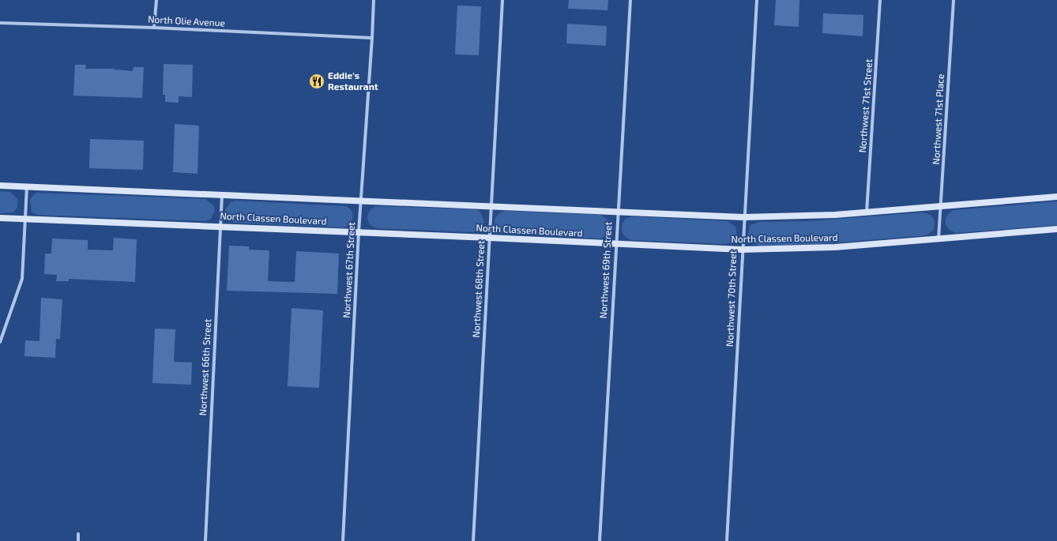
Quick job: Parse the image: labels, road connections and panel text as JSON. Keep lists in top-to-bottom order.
{
  "streets": {
    "street": [
      "North Olie Avenue",
      "Northwest 71st Street",
      "Northwest 71st Place",
      "North Classen Boulevard",
      "Northwest 67th Street",
      "Northwest 69th Street",
      "Northwest 68th Street",
      "Northwest 70th Street",
      "Northwest 66th Street"
    ]
  },
  "crossings": [
    ["North Olie Avenue", "Northwest 67th Street"],
    ["Northwest 71st Place", "North Classen Boulevard"],
    ["North Classen Boulevard", "Northwest 67th Street"],
    ["North Classen Boulevard", "Northwest 69th Street"],
    ["North Classen Boulevard", "Northwest 68th Street"],
    ["North Classen Boulevard", "Northwest 70th Street"],
    ["North Classen Boulevard", "Northwest 66th Street"]
  ],
  "places": {
    "restaurant": ["Eddie's Restaurant"]
  }
}
